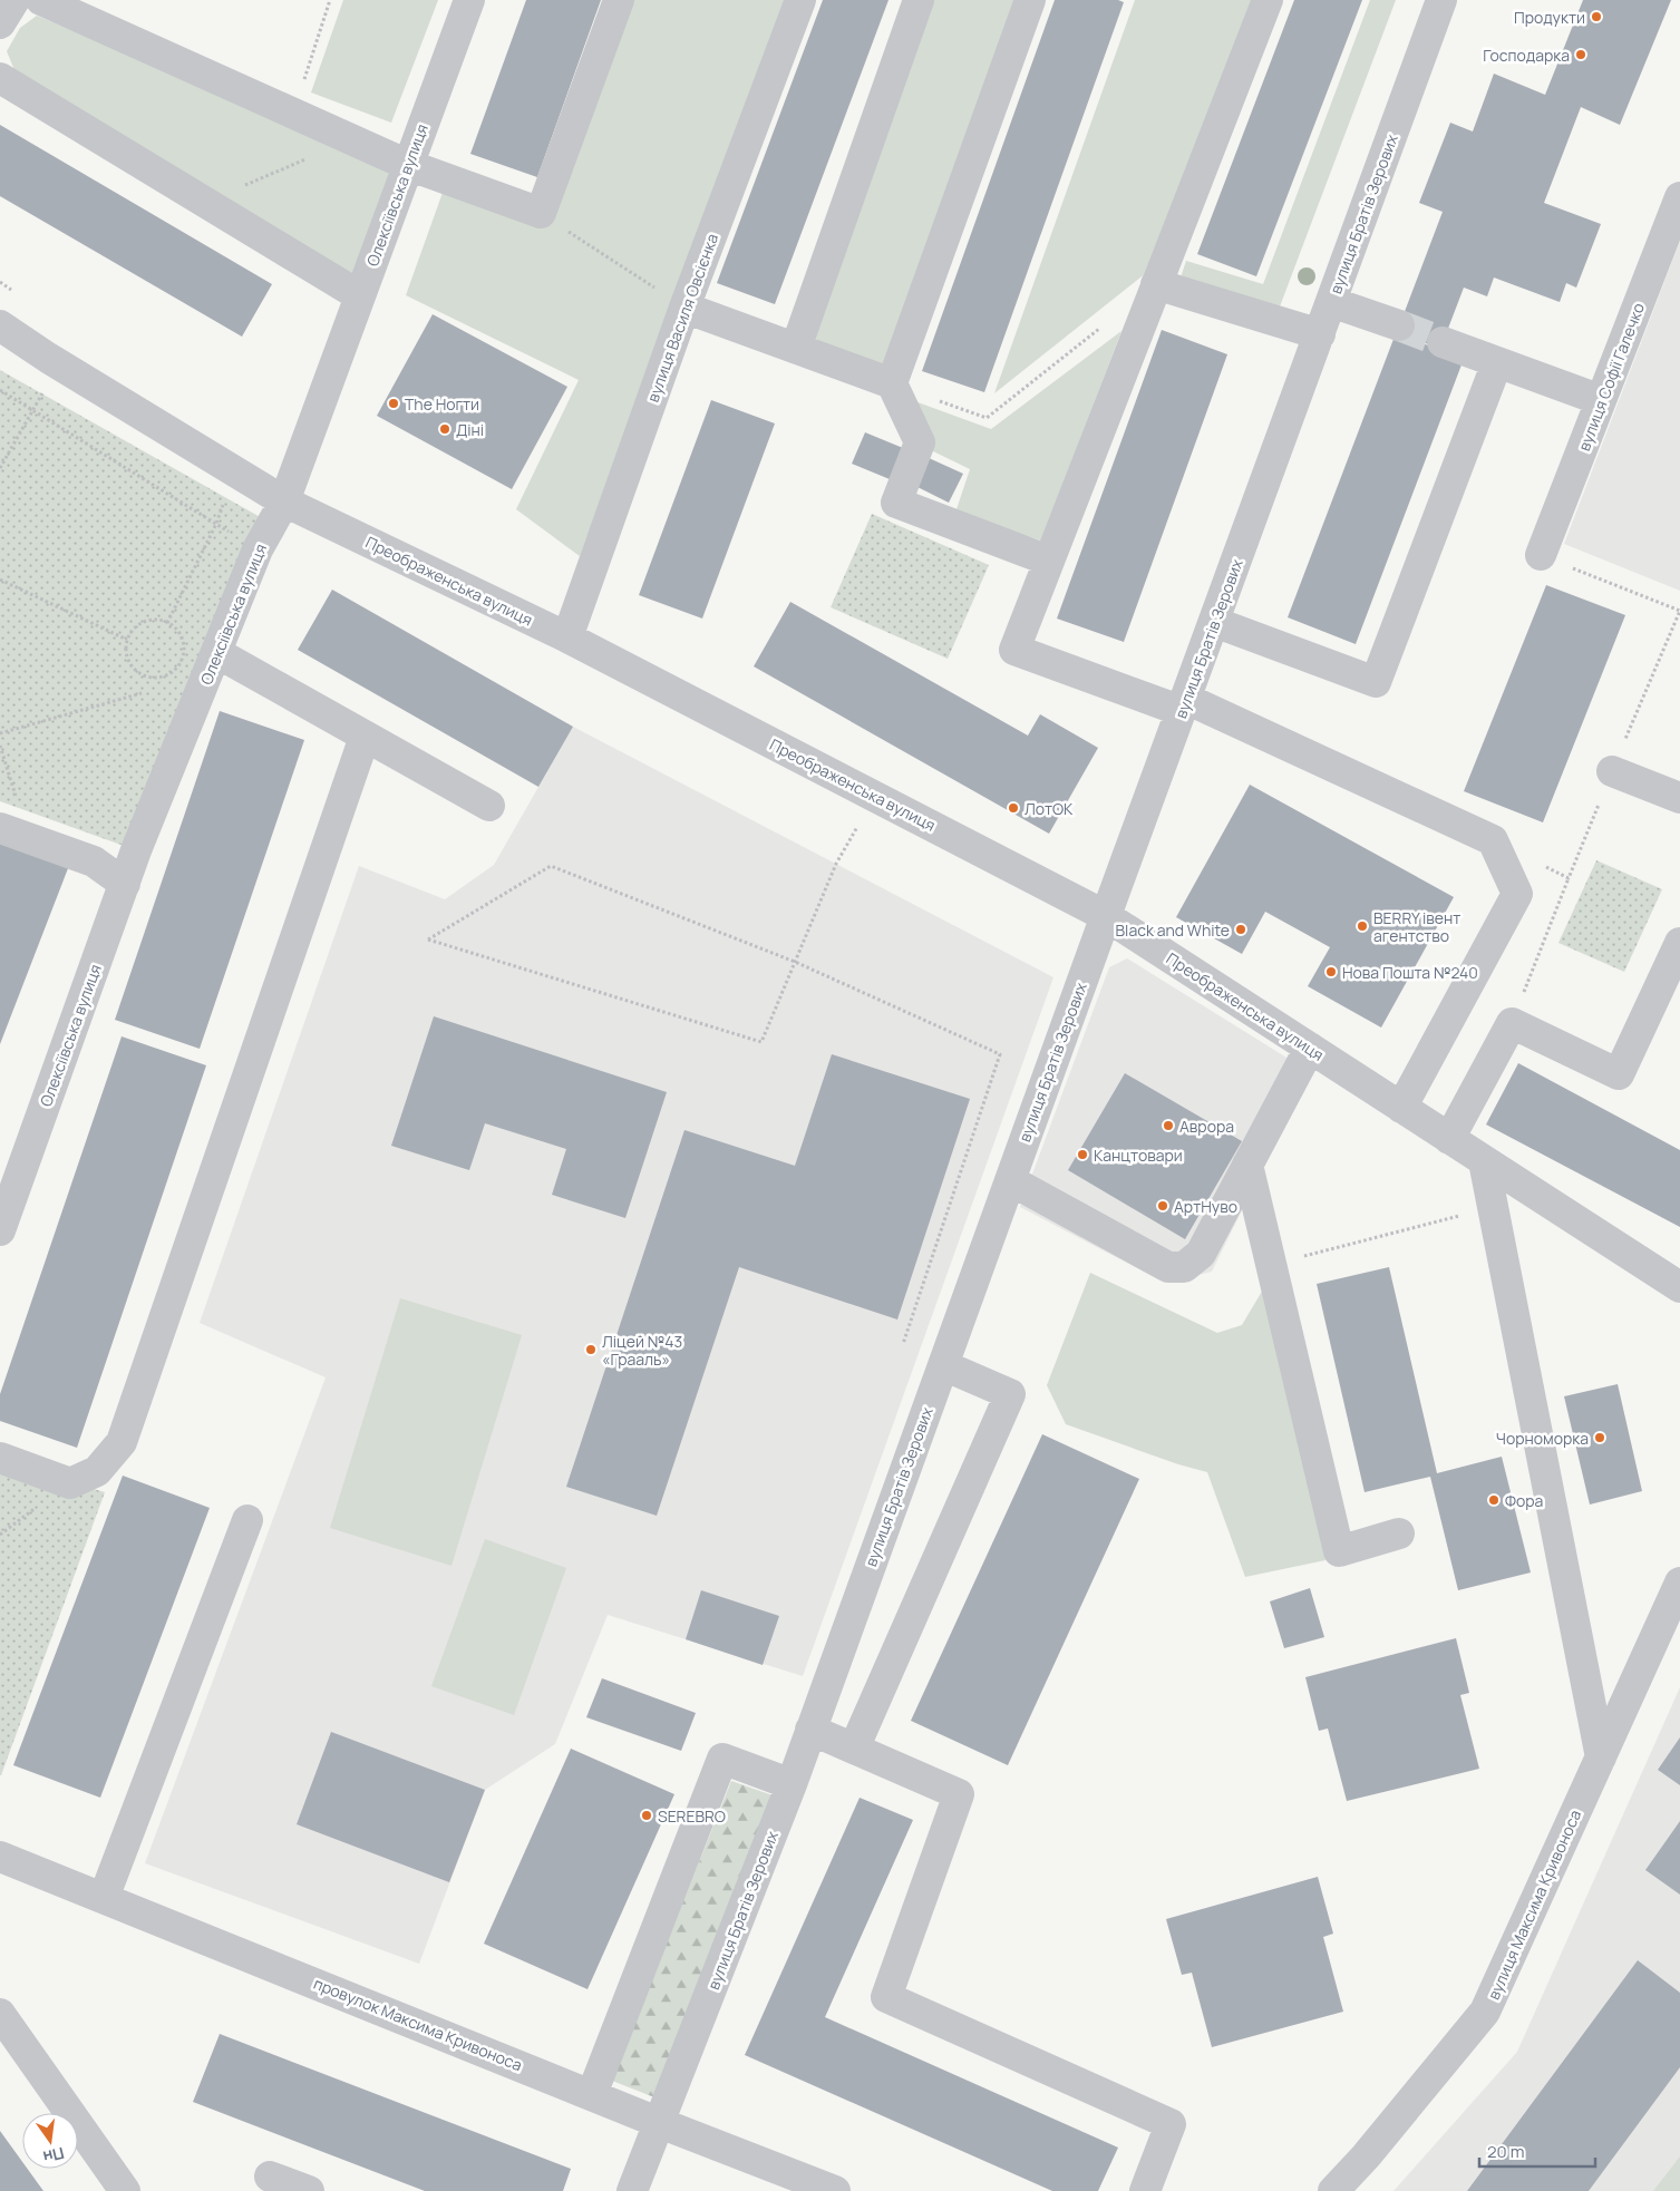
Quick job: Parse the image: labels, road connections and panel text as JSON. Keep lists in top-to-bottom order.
{
  "streets": {
    "street": [
      "Олексіївська вулиця",
      "вулиця Братів Зерових",
      "вулиця Василя Овсієнка",
      "вулиця Софії Галечко",
      "Преображенська вулиця",
      "вулиця Максима Кривоноса",
      "провулок Максима Кривоноса"
    ]
  },
  "crossings": [
    ["Олексіївська вулиця", "Преображенська вулиця"],
    ["вулиця Братів Зерових", "Преображенська вулиця"],
    ["вулиця Братів Зерових", "провулок Максима Кривоноса"],
    ["вулиця Василя Овсієнка", "Преображенська вулиця"]
  ],
  "places": [
    "Продукти",
    "Господарка",
    "The Ногти",
    "Діні",
    "ЛотОК",
    "BERRY iвент агентство",
    "Black and White",
    "Нова Пошта №240",
    "Аврора",
    "Канцтовари",
    "АртНуво",
    "Ліцей №43 «Грааль»",
    "Чорноморка",
    "Фора",
    "SEREBRО"
  ],
  "scale_bar": "20 m",
  "north": "bottom"
}
